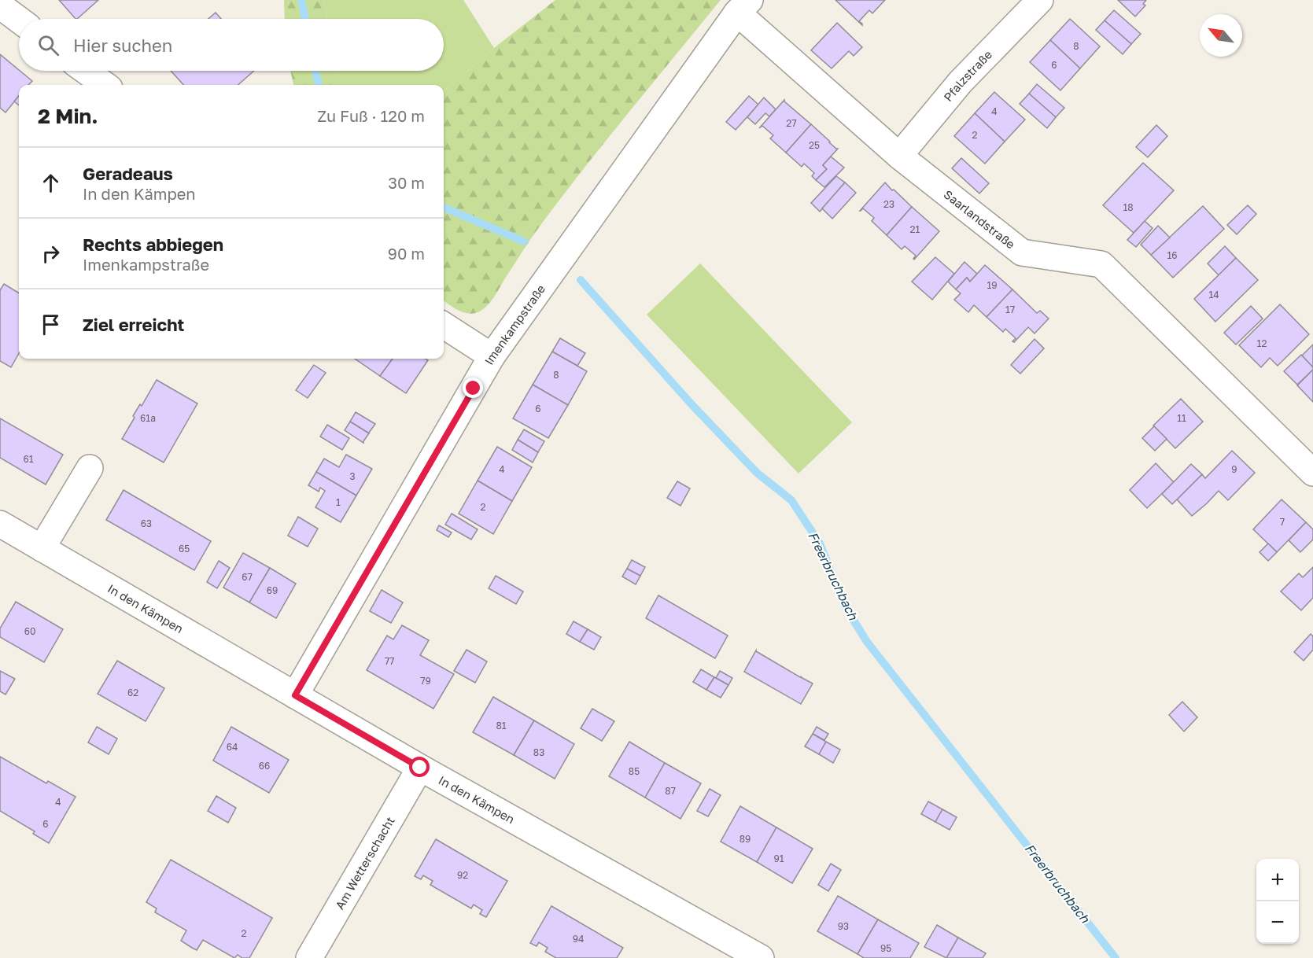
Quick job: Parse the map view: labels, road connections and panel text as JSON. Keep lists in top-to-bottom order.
{
  "streets": {
    "street": [
      "Pfalzstraße",
      "Saarlandstraße",
      "Imenkampstraße",
      "In den Kämpen",
      "Am Wetterschacht"
    ]
  },
  "crossings": [
    ["Pfalzstraße", "Saarlandstraße"],
    ["Saarlandstraße", "Imenkampstraße"],
    ["Imenkampstraße", "In den Kämpen"],
    ["In den Kämpen", "Am Wetterschacht"]
  ],
  "water": ["Freerbruchbach"],
  "house_numbers": [
    "8",
    "6",
    "4",
    "27",
    "2",
    "25",
    "23",
    "18",
    "21",
    "16",
    "19",
    "14",
    "17",
    "12",
    "8",
    "6",
    "61a",
    "11",
    "61",
    "4",
    "9",
    "3",
    "1",
    "2",
    "7",
    "63",
    "65",
    "67",
    "69",
    "60",
    "77",
    "79",
    "62",
    "81",
    "64",
    "83",
    "66",
    "85",
    "87",
    "4",
    "6",
    "89",
    "91",
    "92",
    "93",
    "2",
    "94",
    "95"
  ],
  "north": "top left",
  "page": {
    "search": "Hier suchen",
    "heading": ["2 Min.", "Zu Fuß · 120 m"],
    "list": [
      ["Geradeaus", "In den Kämpen", "30 m"],
      ["Rechts abbiegen", "Imenkampstraße", "90 m"],
      "Ziel erreicht"
    ],
    "map_buttons": ["+", "−"]
  }
}
